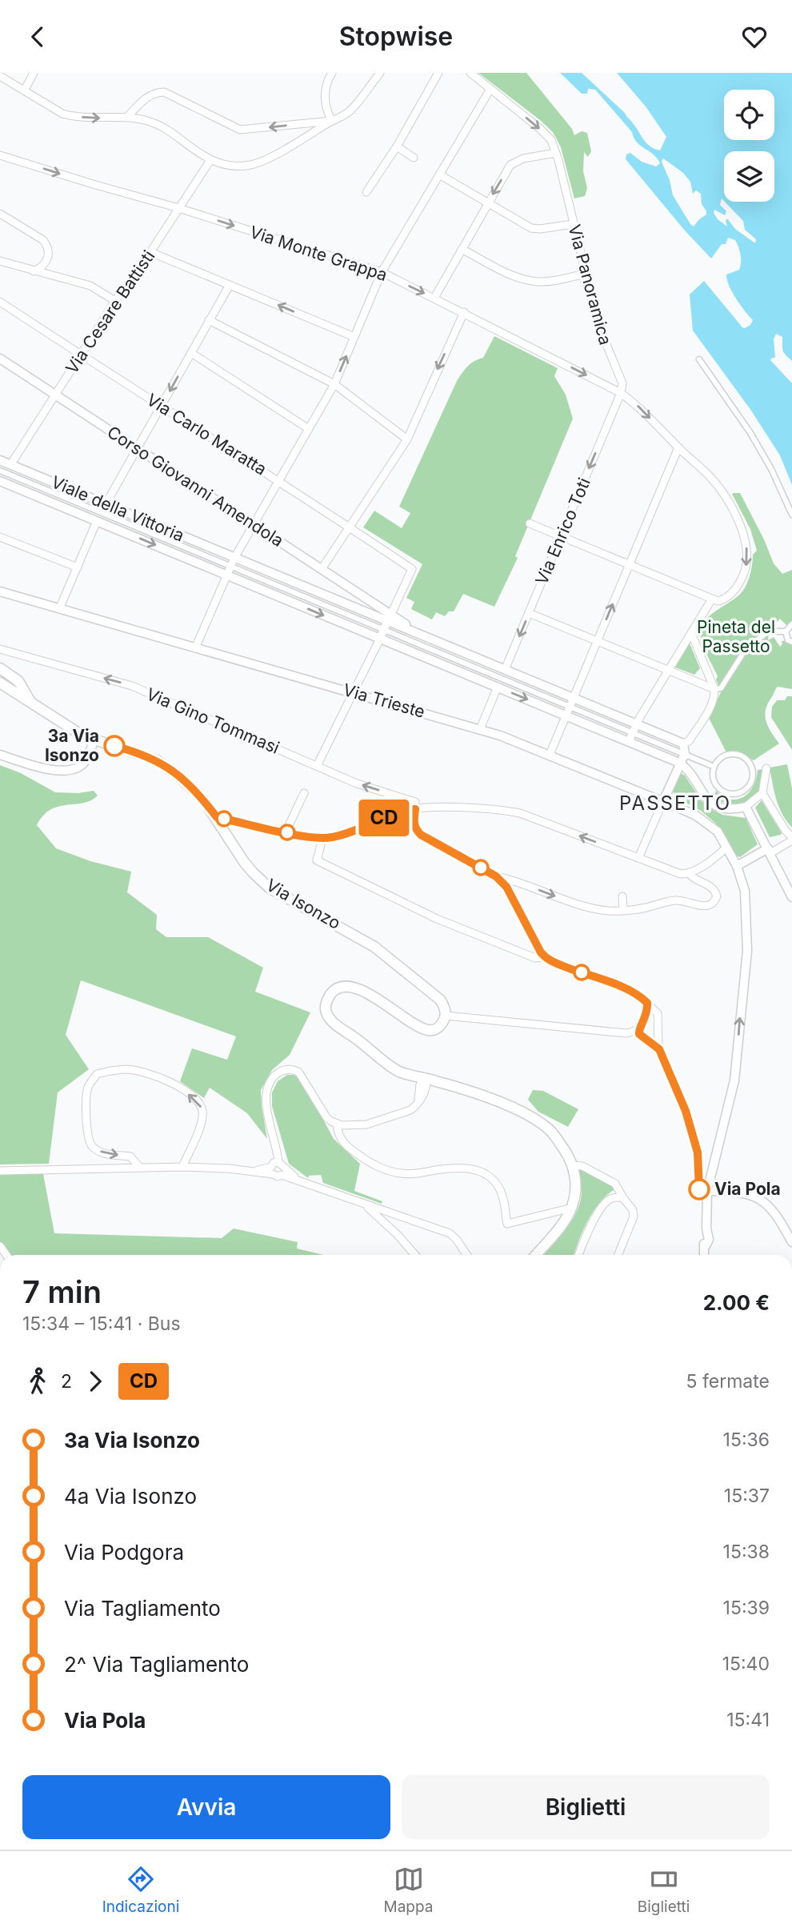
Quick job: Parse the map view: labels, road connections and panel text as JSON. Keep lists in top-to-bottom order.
{
  "streets": {
    "main road": ["Via Isonzo"],
    "street": [
      "Via Monte Grappa",
      "Via Panoramica",
      "Via Cesare Battisti",
      "Via Carlo Maratta",
      "Corso Giovanni Amendola",
      "Viale della Vittoria",
      "Via Enrico Toti",
      "Via Trieste",
      "Via Gino Tommasi"
    ]
  },
  "crossings": [
    ["Via Monte Grappa", "Via Panoramica"],
    ["Via Monte Grappa", "Via Cesare Battisti"],
    ["Via Monte Grappa", "Via Enrico Toti"],
    ["Via Panoramica", "Via Enrico Toti"],
    ["Via Cesare Battisti", "Via Carlo Maratta"],
    ["Via Cesare Battisti", "Corso Giovanni Amendola"],
    ["Via Cesare Battisti", "Viale della Vittoria"],
    ["Via Carlo Maratta", "Corso Giovanni Amendola"],
    ["Via Carlo Maratta", "Viale della Vittoria"],
    ["Corso Giovanni Amendola", "Viale della Vittoria"],
    ["Viale della Vittoria", "Via Enrico Toti"]
  ],
  "one_way": ["Via Enrico Toti", "Via Gino Tommasi"],
  "districts": ["PASSETTO"],
  "parks": ["Pineta del Passetto"],
  "places": ["3a Via Isonzo", "Via Pola"],
  "lines": ["bus line CD"],
  "page": {
    "header": "Stopwise",
    "on_map": "CD",
    "heading": ["7 min", "15:34 – 15:41 · Bus", "2.00 €"],
    "legs": ["2", "CD", "5 fermate"],
    "list": [
      {
        "name": "3a Via Isonzo",
        "value": "15:36"
      },
      {
        "name": "4a Via Isonzo",
        "value": "15:37"
      },
      {
        "name": "Via Podgora",
        "value": "15:38"
      },
      {
        "name": "Via Tagliamento",
        "value": "15:39"
      },
      {
        "name": "2^ Via Tagliamento",
        "value": "15:40"
      },
      {
        "name": "Via Pola",
        "value": "15:41"
      }
    ],
    "buttons": ["Avvia", "Biglietti"],
    "tabs": ["Indicazioni", "Mappa", "Biglietti"]
  }
}
